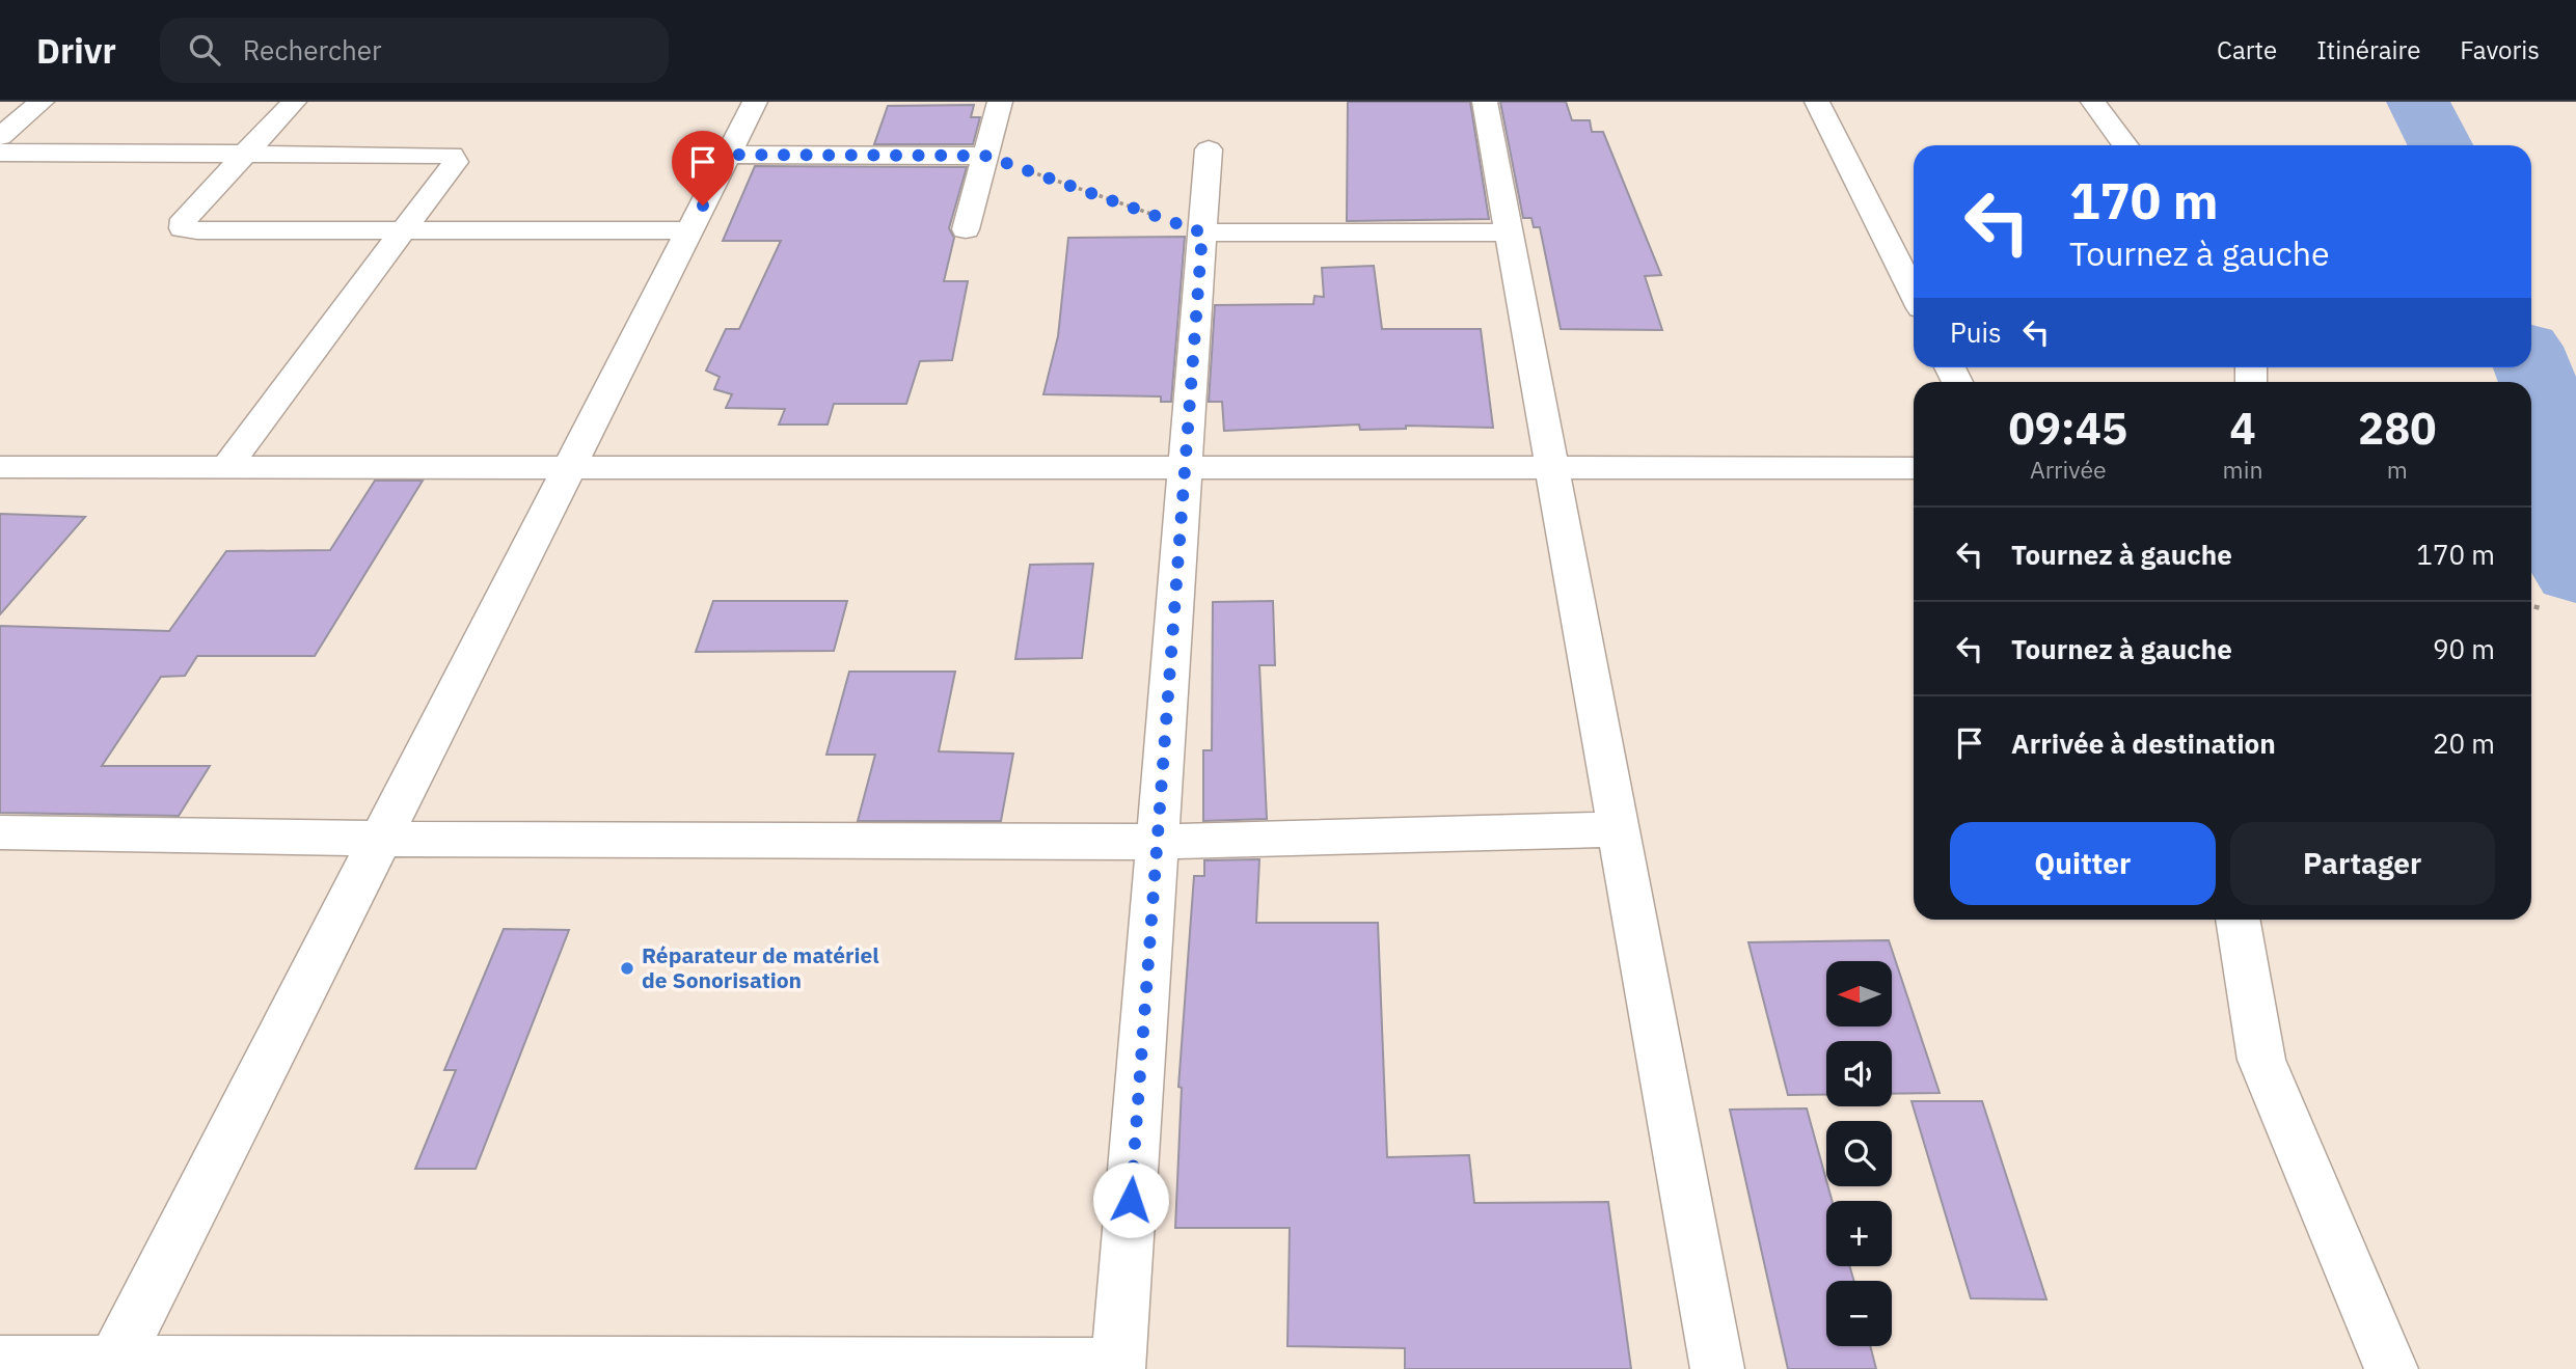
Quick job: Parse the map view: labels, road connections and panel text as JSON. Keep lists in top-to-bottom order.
{
  "places": ["Réparateur de matériel de Sonorisation"],
  "north": "left",
  "page": {
    "header": "Drivr",
    "search": "Rechercher",
    "nav": ["Carte", "Itinéraire", "Favoris"],
    "turn": ["170 m", "Tournez à gauche"],
    "then": "Puis",
    "eta": [
      "09:45",
      "Arrivée",
      "4",
      "min",
      "280",
      "m"
    ],
    "list": [
      {
        "name": "Tournez à gauche",
        "value": "170 m"
      },
      {
        "name": "Tournez à gauche",
        "value": "90 m"
      },
      {
        "name": "Arrivée à destination",
        "value": "20 m"
      }
    ],
    "buttons": ["Quitter", "Partager"],
    "map_buttons": ["+", "−"]
  }
}
